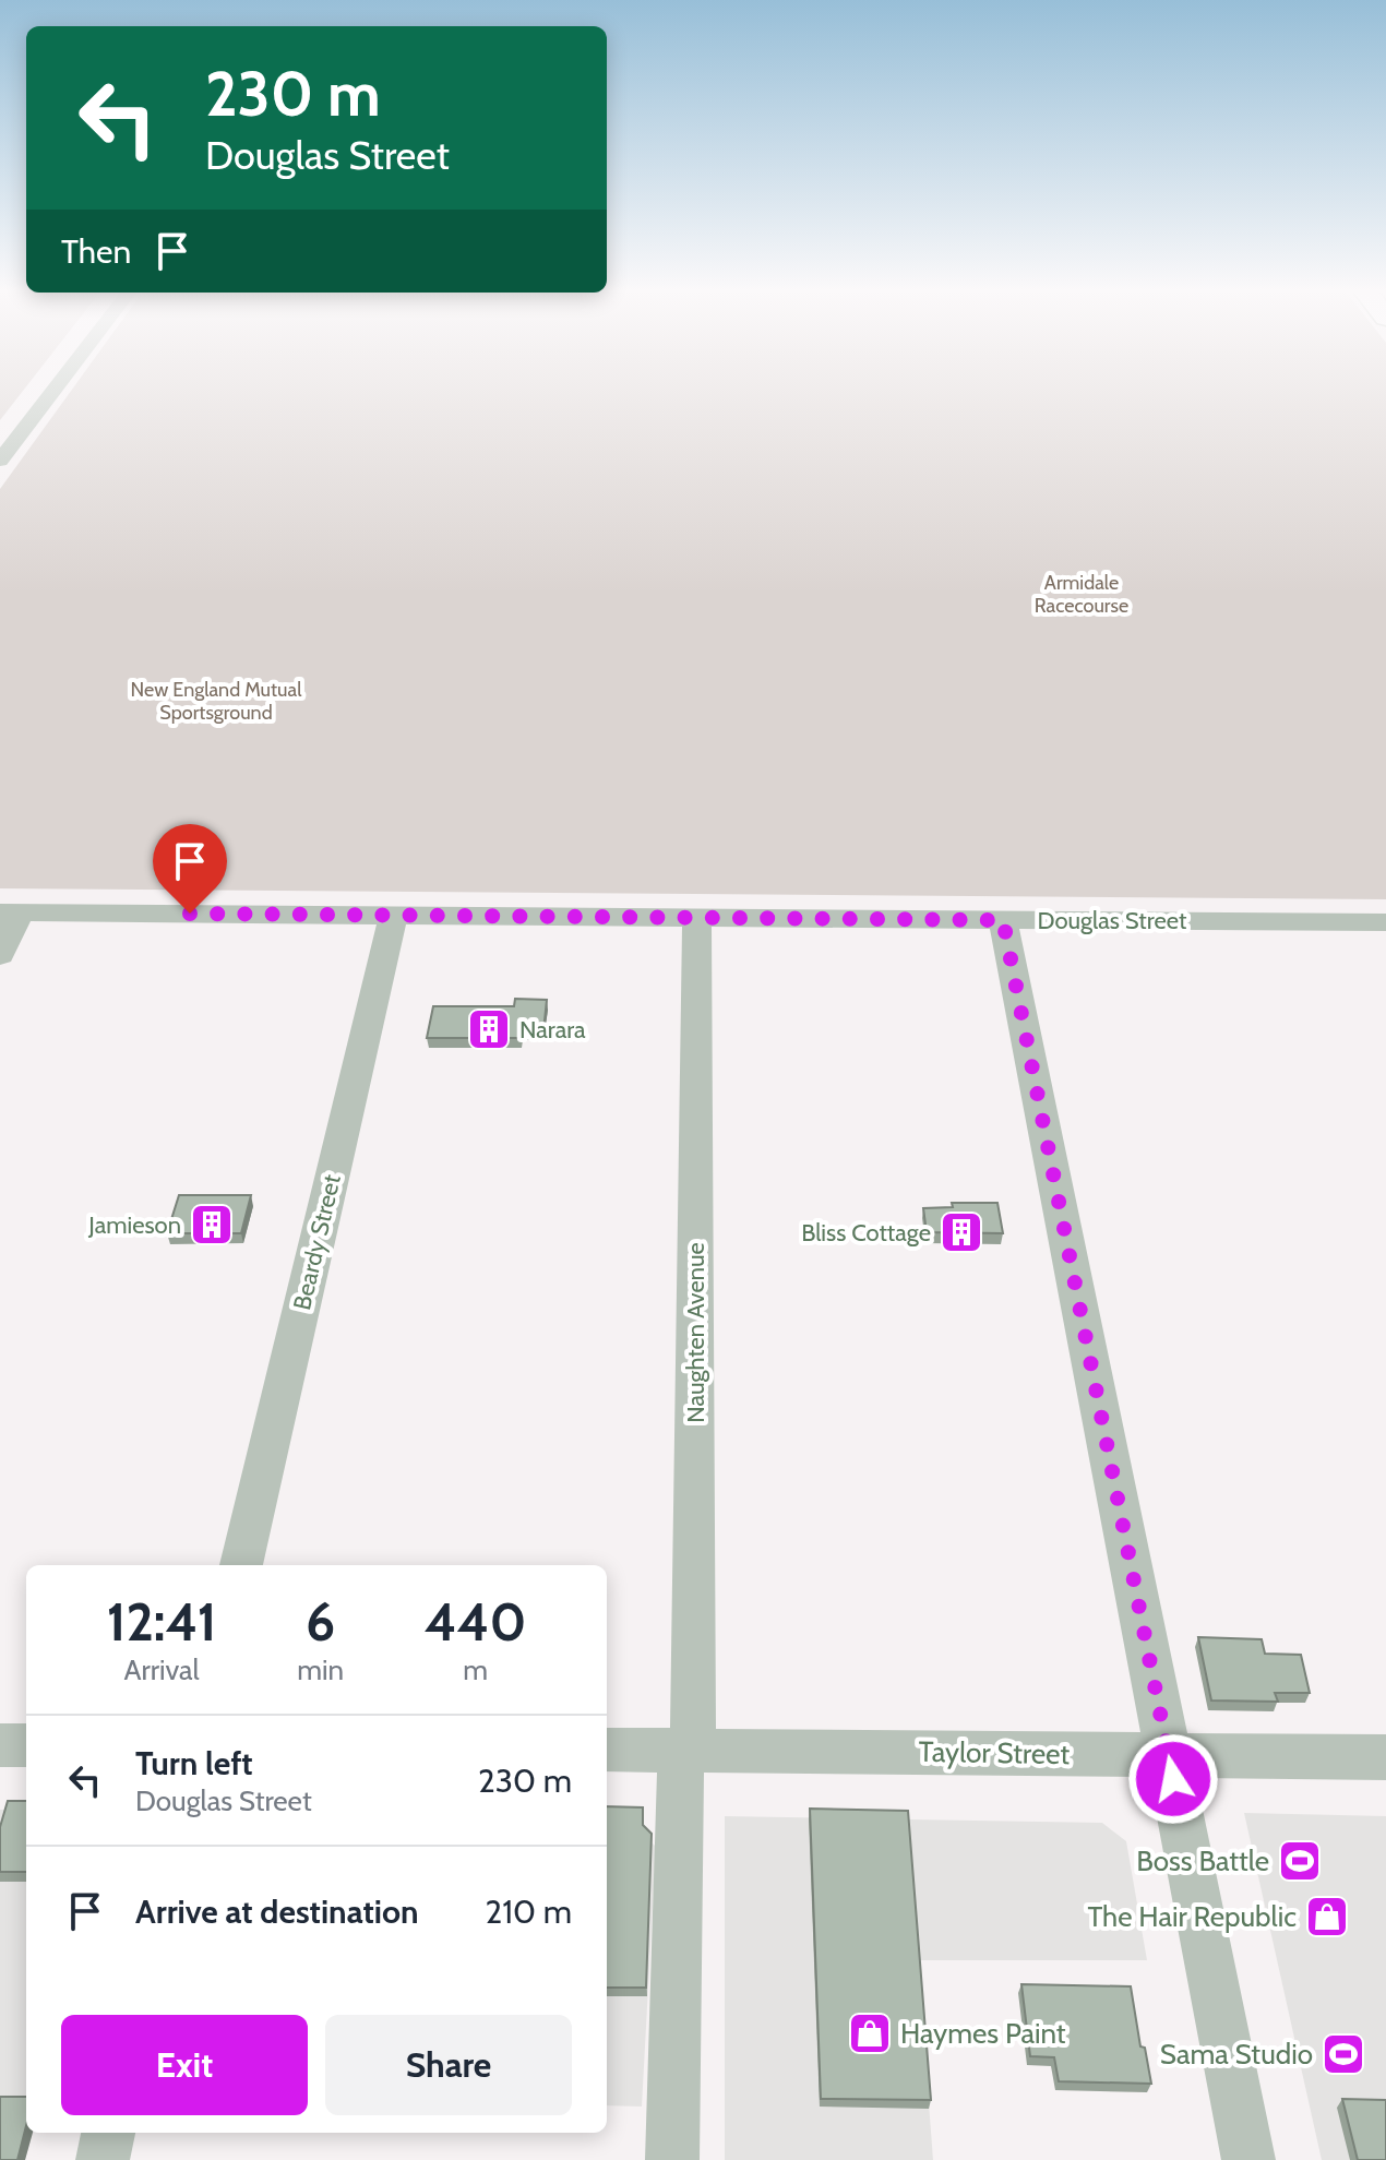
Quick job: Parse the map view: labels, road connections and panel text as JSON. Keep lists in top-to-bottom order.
{
  "streets": {
    "street": [
      "Douglas Street",
      "Beardy Street",
      "Naughten Avenue",
      "Taylor Street"
    ]
  },
  "crossings": [
    ["Douglas Street", "Beardy Street"],
    ["Douglas Street", "Naughten Avenue"],
    ["Naughten Avenue", "Taylor Street"]
  ],
  "parks": ["Armidale Racecourse", "New England Mutual Sportsground"],
  "places": {
    "building": ["Narara", "Jamieson", "Bliss Cottage"],
    "sports": ["Boss Battle", "Sama Studio"],
    "shop": ["The Hair Republic", "Haymes Paint"]
  },
  "page": {
    "turn": ["230 m", "Douglas Street"],
    "then": "Then",
    "eta": [
      "12:41",
      "Arrival",
      "6",
      "min",
      "440",
      "m"
    ],
    "list": [
      {
        "name": "Turn left",
        "note": "Douglas Street",
        "value": "230 m"
      },
      {
        "name": "Arrive at destination",
        "value": "210 m"
      }
    ],
    "buttons": ["Exit", "Share"]
  }
}
